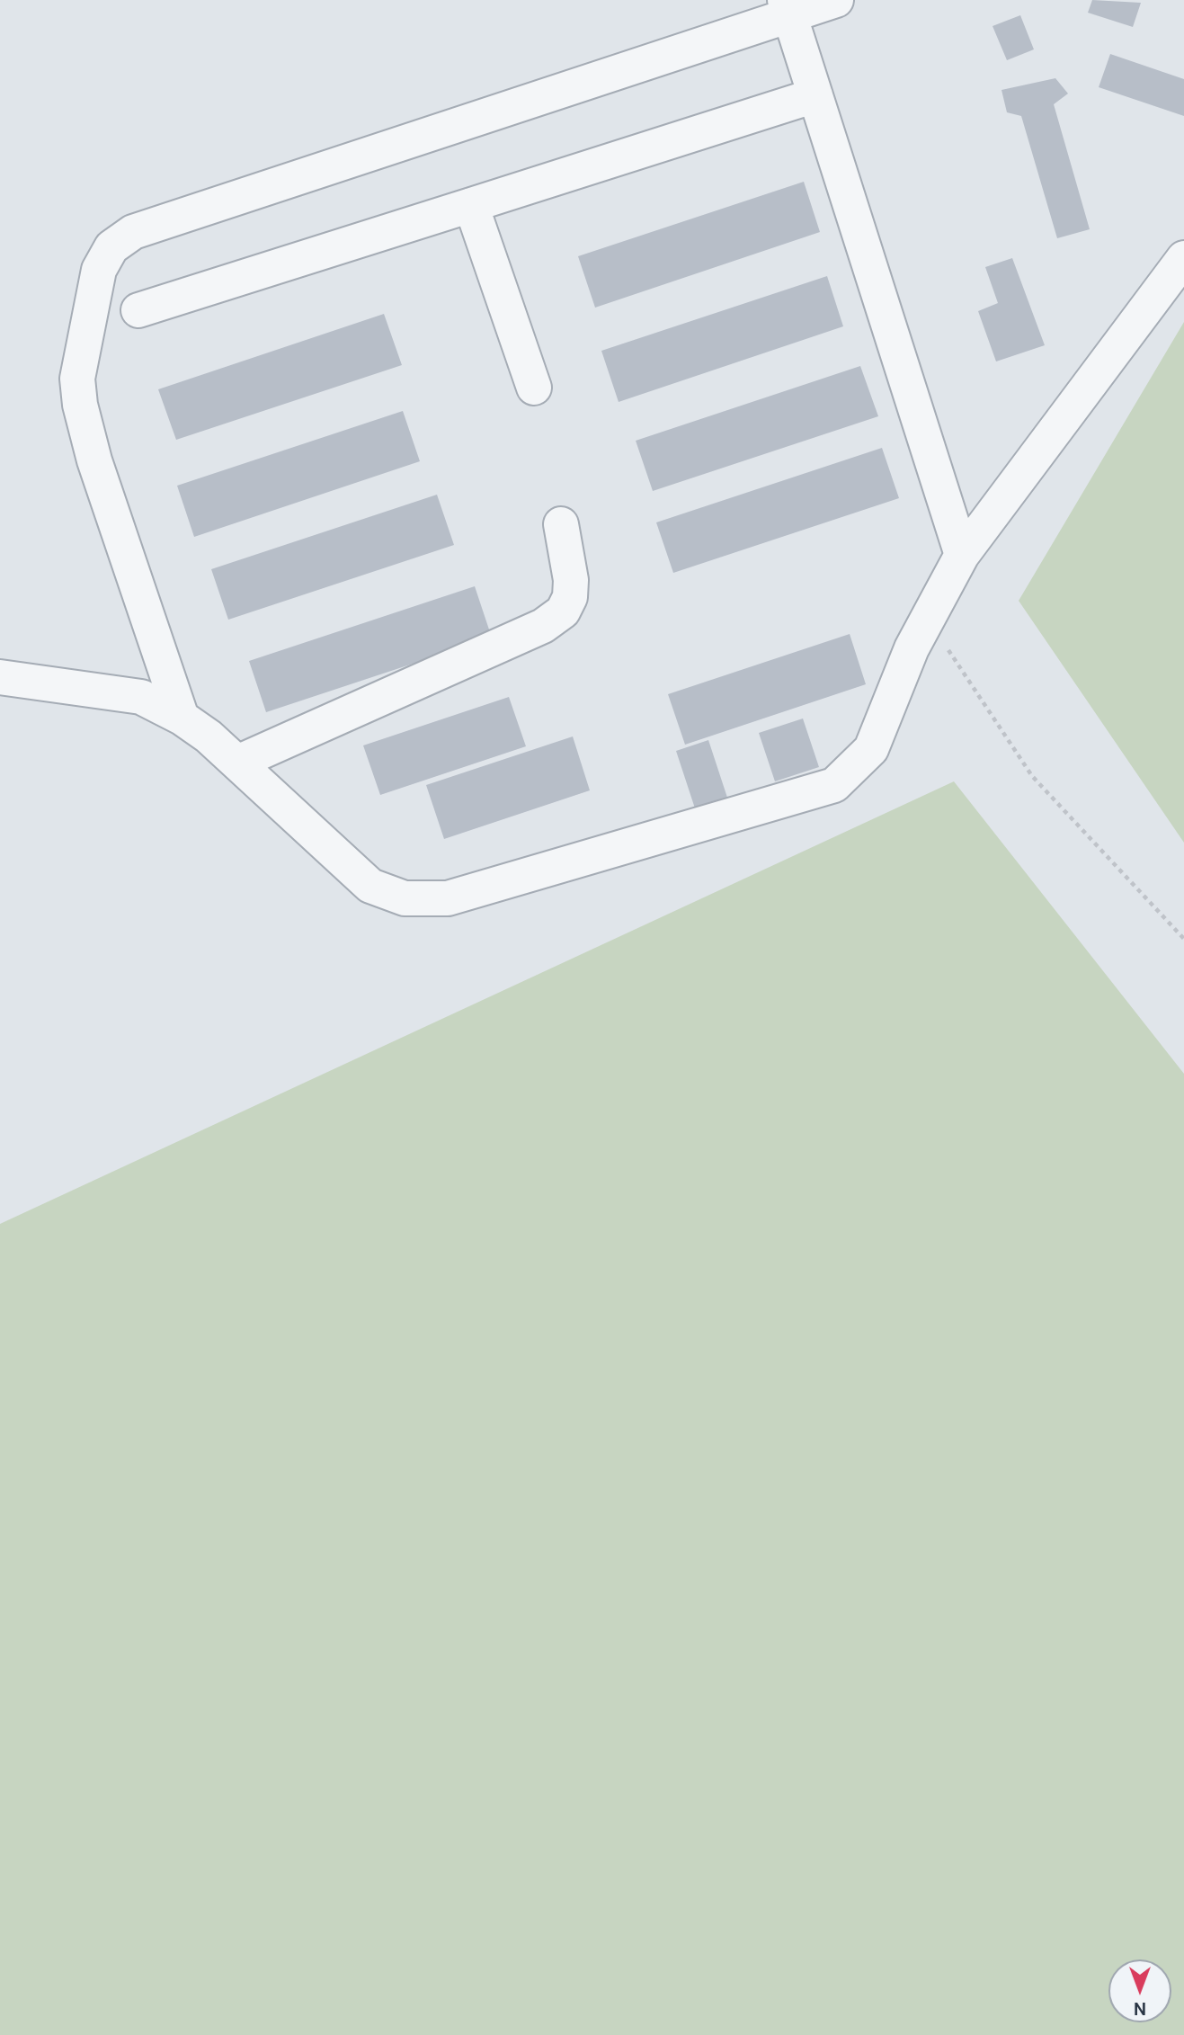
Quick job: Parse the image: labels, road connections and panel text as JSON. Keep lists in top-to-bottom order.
{
  "north": "bottom"
}
